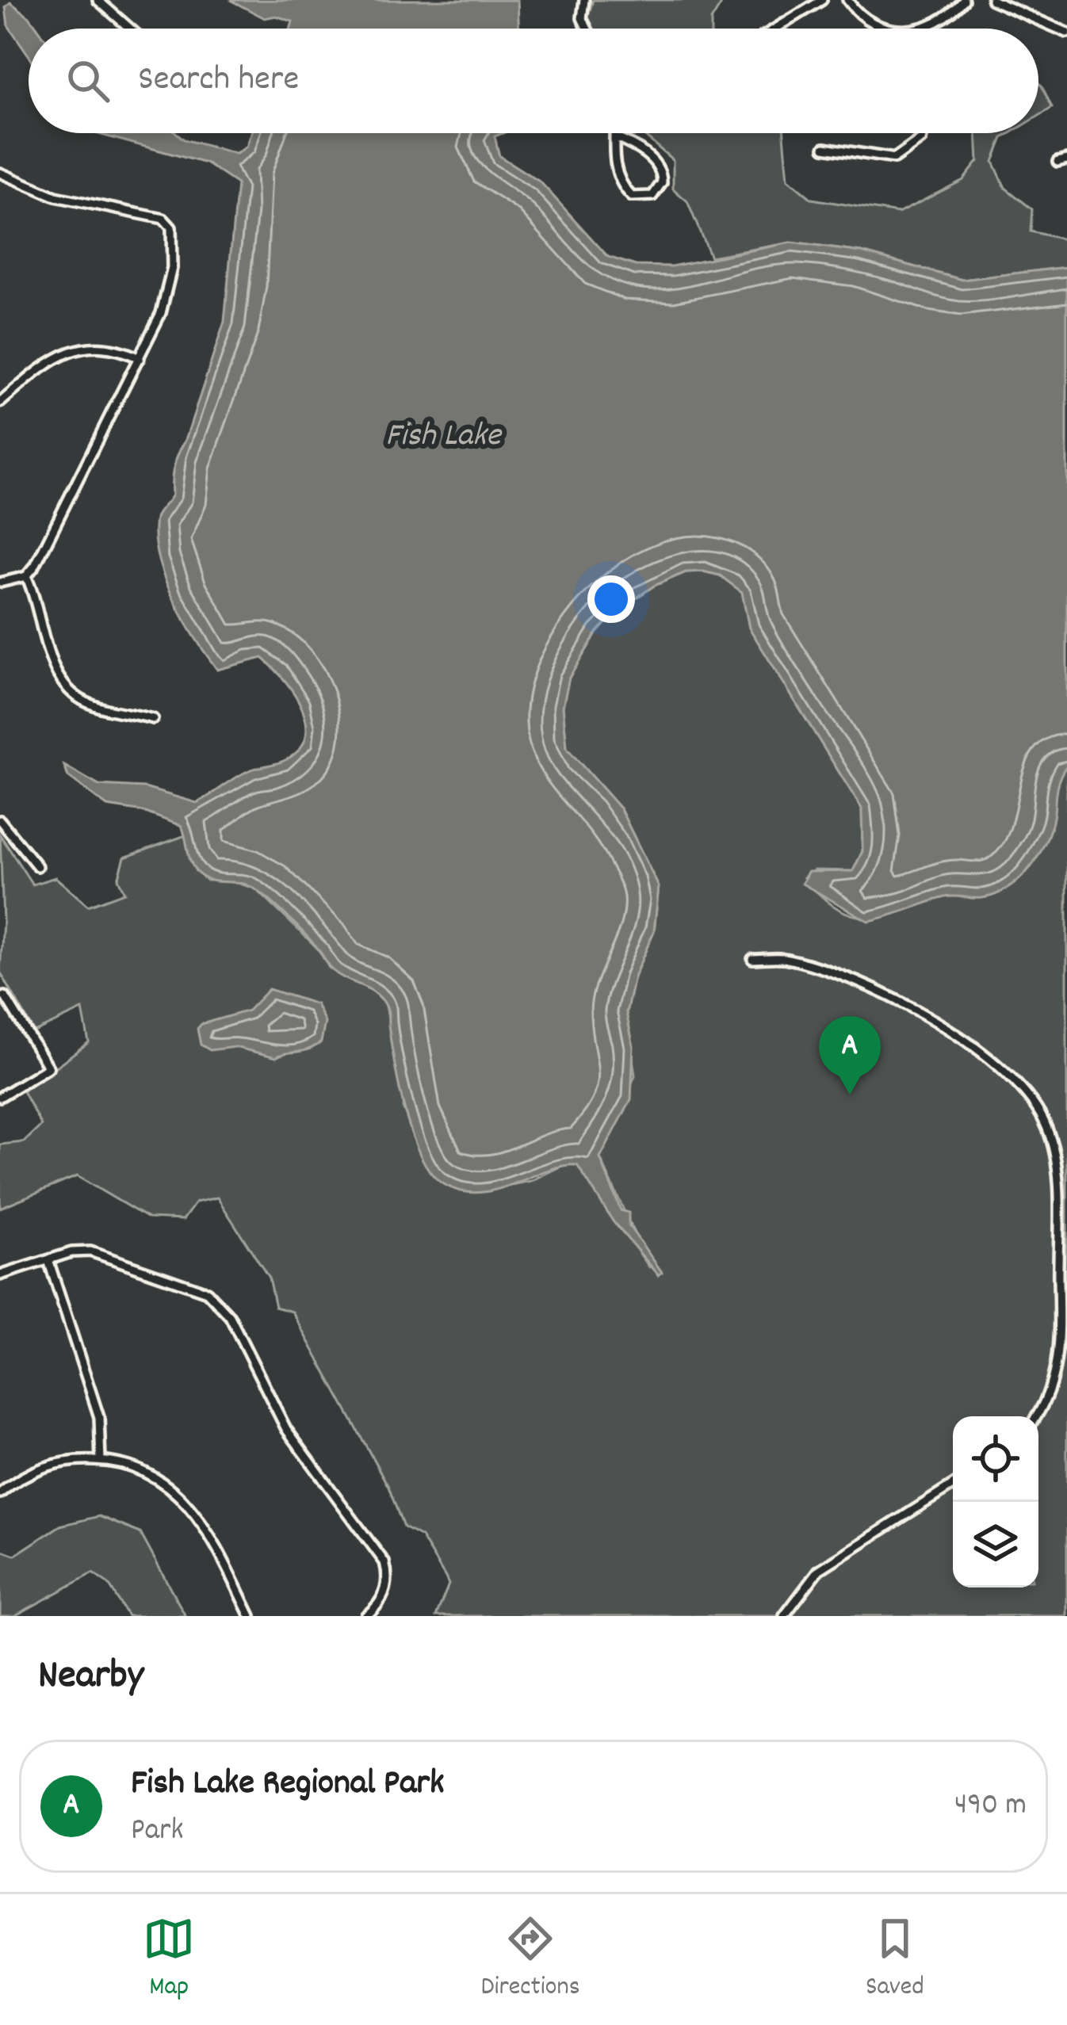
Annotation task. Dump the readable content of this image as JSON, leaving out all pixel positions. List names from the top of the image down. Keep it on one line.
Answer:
{"water":["Fish Lake"],"page":{"search":"Search here","pins":"A","heading":"Nearby","list":[{"mark":"A","name":"Fish Lake Regional Park","note":"Park","value":"490 m"}],"nav":["Map","Directions","Saved"]}}
